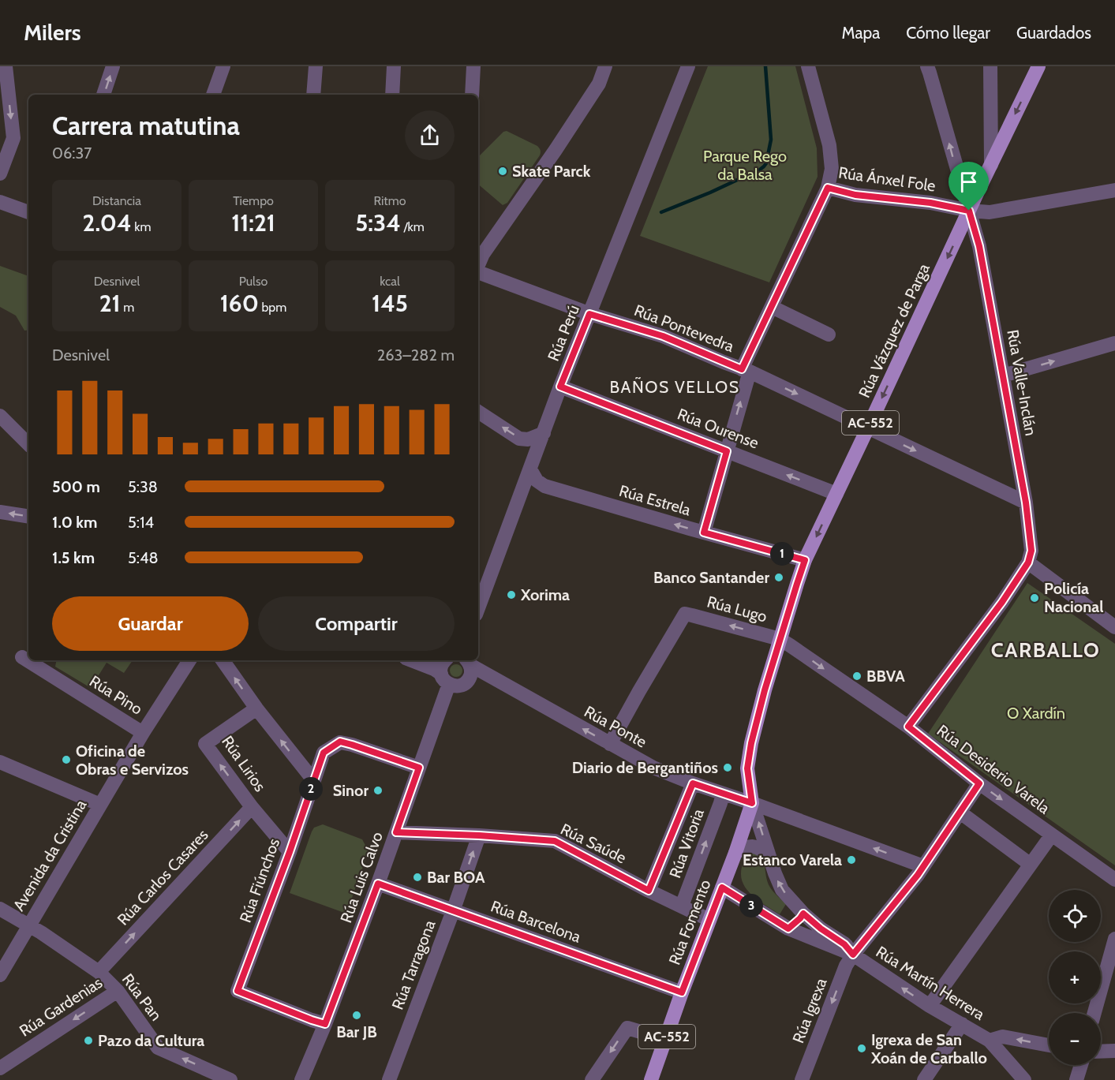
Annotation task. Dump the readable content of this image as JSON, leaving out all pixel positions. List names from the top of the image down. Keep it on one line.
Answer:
{"streets":{"main road":["Rúa Vázquez de Parga","AC-552","Rúa Fomento"],"street":["Rúa Ánxel Fole","Rúa Pontevedra","Rúa Perú","Rúa Valle-Inclán","Rúa Ourense","Rúa Estrela","Rúa Lugo","Rúa Pino","Rúa Ponte","Rúa Lirios","Rúa Desiderio Varela","Rúa Saúde","Rúa Vitoria","Avenida da Cristina","Rúa Carlos Casares","Rúa Luis Calvo","Rúa Fiúnchos","Rúa Barcelona","Rúa Tarragona","Rúa Martín Herrera","Rúa Pan","Rúa Gardenias","Rúa Igrexa"]},"crossings":[["Rúa Ánxel Fole","Rúa Vázquez de Parga"],["Rúa Ánxel Fole","Rúa Valle-Inclán"],["Rúa Pontevedra","Rúa Vázquez de Parga"],["Rúa Pontevedra","Rúa Perú"],["Rúa Pontevedra","Rúa Valle-Inclán"],["Rúa Vázquez de Parga","Rúa Valle-Inclán"],["Rúa Vázquez de Parga","AC-552"],["Rúa Vázquez de Parga","Rúa Ourense"],["Rúa Vázquez de Parga","Rúa Estrela"],["Rúa Vázquez de Parga","Rúa Lugo"],["Rúa Vázquez de Parga","Rúa Desiderio Varela"],["Rúa Perú","Rúa Ourense"],["Rúa Perú","Rúa Estrela"],["AC-552","Rúa Lugo"],["AC-552","Rúa Ponte"],["AC-552","Rúa Desiderio Varela"],["AC-552","Rúa Fomento"],["Rúa Lugo","Rúa Ponte"],["Rúa Lugo","Rúa Desiderio Varela"],["Rúa Pino","Avenida da Cristina"],["Rúa Ponte","Rúa Vitoria"],["Rúa Ponte","Rúa Fomento"],["Rúa Ponte","Rúa Igrexa"],["Rúa Lirios","Rúa Carlos Casares"],["Rúa Lirios","Rúa Fiúnchos"],["Rúa Desiderio Varela","Rúa Igrexa"],["Rúa Saúde","Rúa Vitoria"],["Rúa Saúde","Rúa Luis Calvo"],["Rúa Saúde","Rúa Fomento"],["Rúa Saúde","Rúa Tarragona"],["Avenida da Cristina","Rúa Pan"],["Rúa Carlos Casares","Rúa Pan"],["Rúa Luis Calvo","Rúa Fiúnchos"],["Rúa Luis Calvo","Rúa Barcelona"],["Rúa Barcelona","Rúa Fomento"],["Rúa Barcelona","Rúa Tarragona"],["Rúa Martín Herrera","Rúa Igrexa"],["Rúa Pan","Rúa Gardenias"]],"one_way":["Rúa Pontevedra","Rúa Vázquez de Parga","Rúa Ourense","Rúa Estrela","Rúa Lugo","Rúa Carlos Casares","Rúa Martín Herrera","Rúa Pan","Rúa Gardenias"],"districts":["BAÑOS VELLOS","CARBALLO"],"parks":["Parque Rego da Balsa","O Xardín"],"places":["Skate Parck","Banco Santander","Xorima","Policía Nacional","BBVA","Oficina de Obras e Servizos","Diario de Bergantiños","Sinor","Estanco Varela","Bar BOA","Bar JB","Pazo da Cultura","Igrexa de San Xoán de Carballo"],"page":{"header":"Milers","nav":["Mapa","Cómo llegar","Guardados"],"heading":["Carrera matutina","06:37"],"stats":[["Distancia","2.04 km"],["Tiempo","11:21"],["Ritmo","5:34 /km"],["Desnivel","21 m"],["Pulso","160 bpm"],["kcal","145"]],"chart":["Desnivel","263–282 m"],"list":[{"name":"500 m","note":"5:38"},{"name":"1.0 km","note":"5:14"},{"name":"1.5 km","note":"5:48"}],"pins":["1","2","3"],"buttons":["Guardar","Compartir"],"map_buttons":["+","−"]}}
